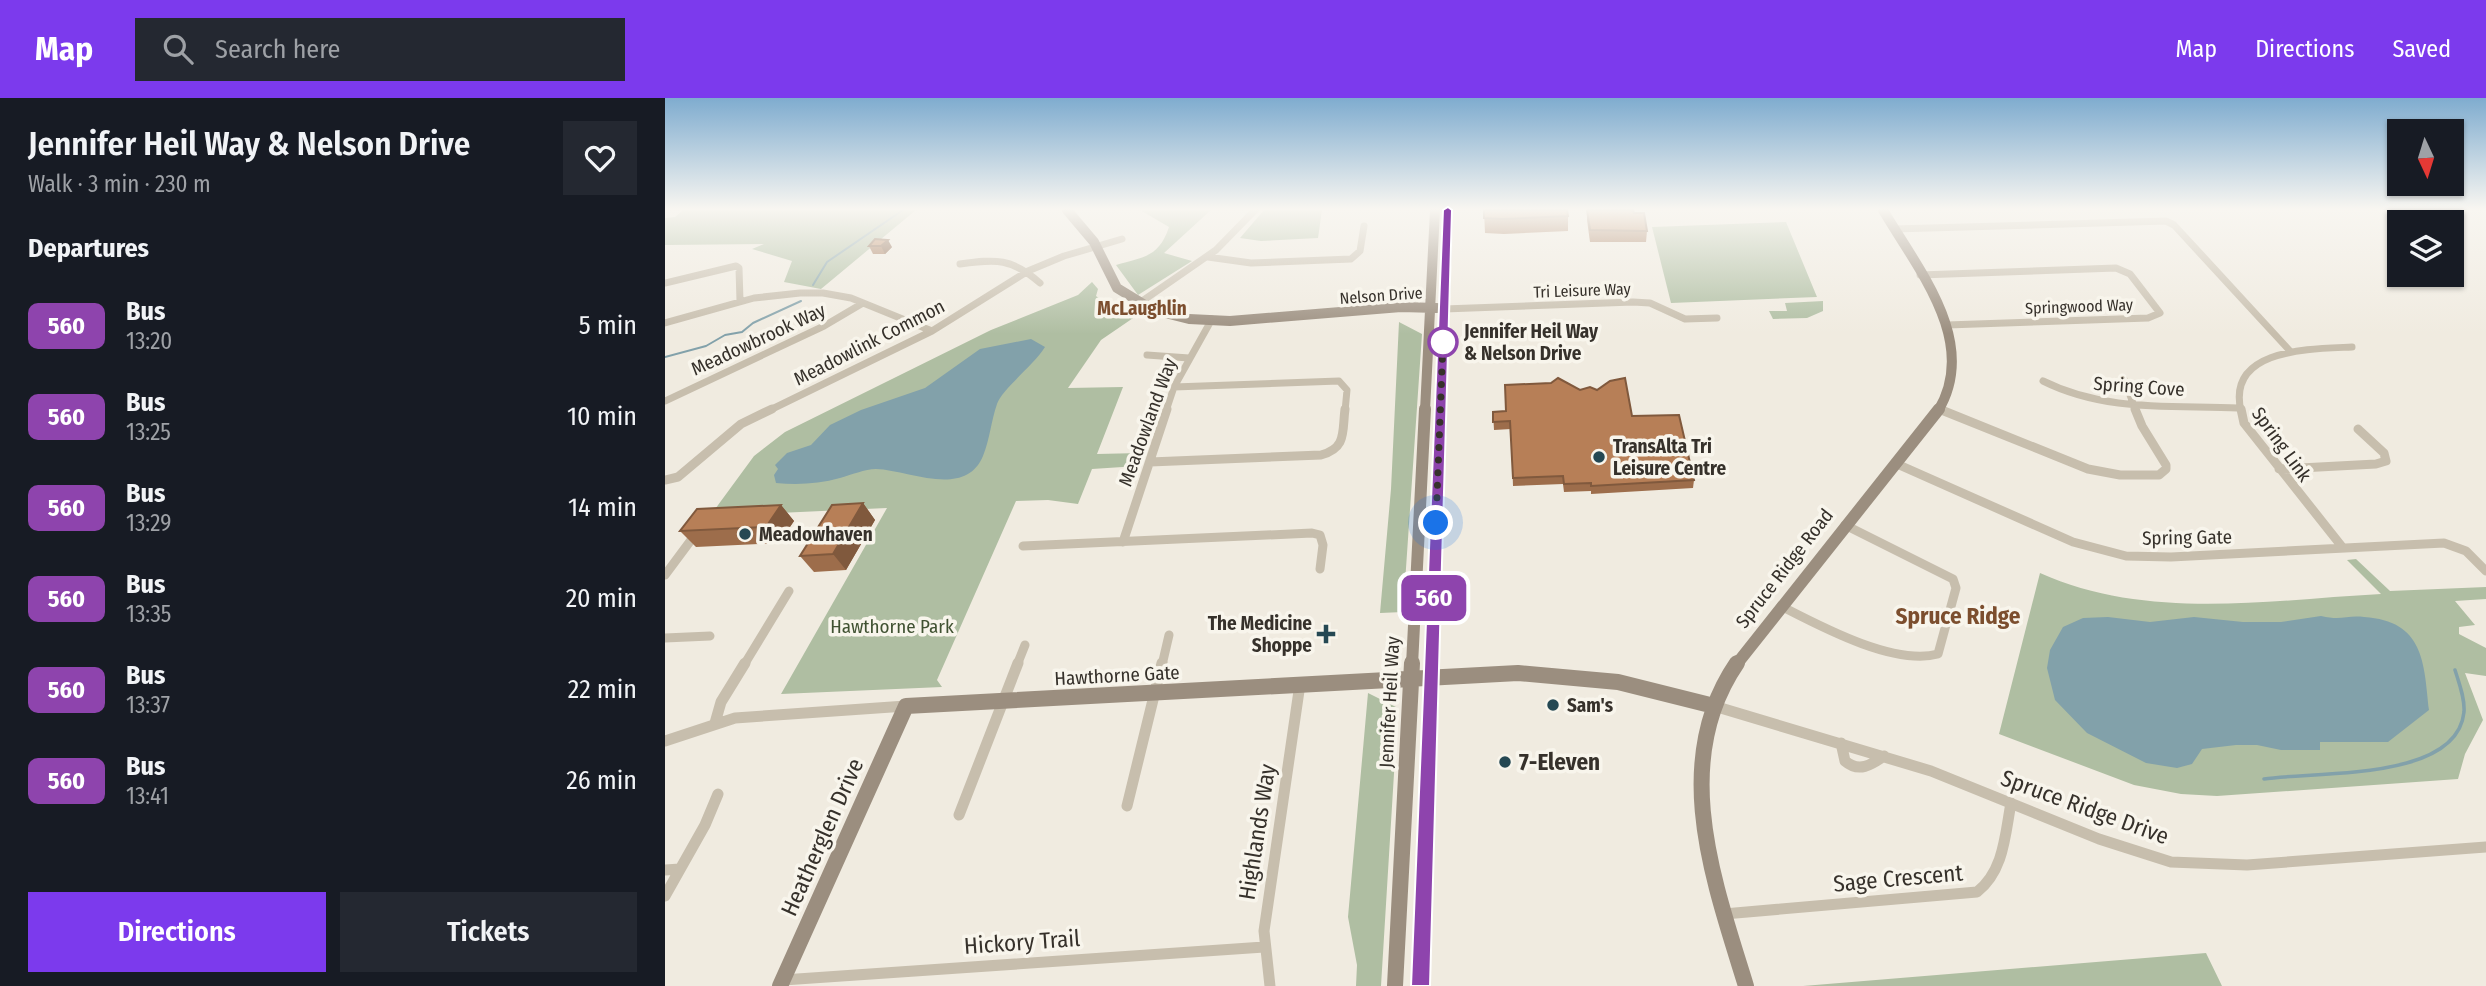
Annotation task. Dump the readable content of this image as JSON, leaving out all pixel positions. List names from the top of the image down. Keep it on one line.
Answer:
{"streets":{"street":["Tri Leisure Way","Nelson Drive","Springwood Way","Meadowbrook Way","Meadowlink Common","Spring Cove","Meadowland Way","Spring Link","Spring Gate","Spruce Ridge Road","Hawthorne Gate","Jennifer Heil Way","Spruce Ridge Drive","Highlands Way","Heatherglen Drive","Sage Crescent","Hickory Trail"]},"crossings":[["Tri Leisure Way","Nelson Drive"],["Tri Leisure Way","Jennifer Heil Way"],["Nelson Drive","Meadowland Way"],["Nelson Drive","Jennifer Heil Way"],["Springwood Way","Spruce Ridge Road"],["Spring Cove","Spring Link"],["Spring Link","Spring Gate"],["Spring Gate","Spruce Ridge Road"],["Spruce Ridge Road","Spruce Ridge Drive"],["Spruce Ridge Road","Sage Crescent"],["Hawthorne Gate","Jennifer Heil Way"],["Hawthorne Gate","Spruce Ridge Drive"],["Hawthorne Gate","Highlands Way"],["Hawthorne Gate","Heatherglen Drive"],["Jennifer Heil Way","Spruce Ridge Drive"],["Spruce Ridge Drive","Sage Crescent"],["Highlands Way","Hickory Trail"],["Heatherglen Drive","Hickory Trail"]],"districts":["McLaughlin","Spruce Ridge"],"parks":["Hawthorne Park"],"places":{"other":["Jennifer Heil Way & Nelson Drive","TransAlta Tri Leisure Centre","Meadowhaven","Sam's","7-Eleven"],"health":["The Medicine Shoppe"]},"lines":["bus line 560"],"north":"bottom","page":{"header":"Map","search":"Search here","nav":["Map","Directions","Saved"],"heading":[["Jennifer Heil Way & Nelson Drive","Walk · 3 min · 230 m"],"Departures"],"on_map":"560","list":[{"mark":"560","name":"Bus","note":"13:20","value":"5 min"},{"mark":"560","name":"Bus","note":"13:25","value":"10 min"},{"mark":"560","name":"Bus","note":"13:29","value":"14 min"},{"mark":"560","name":"Bus","note":"13:35","value":"20 min"},{"mark":"560","name":"Bus","note":"13:37","value":"22 min"},{"mark":"560","name":"Bus","note":"13:41","value":"26 min"}],"buttons":["Directions","Tickets"]}}
